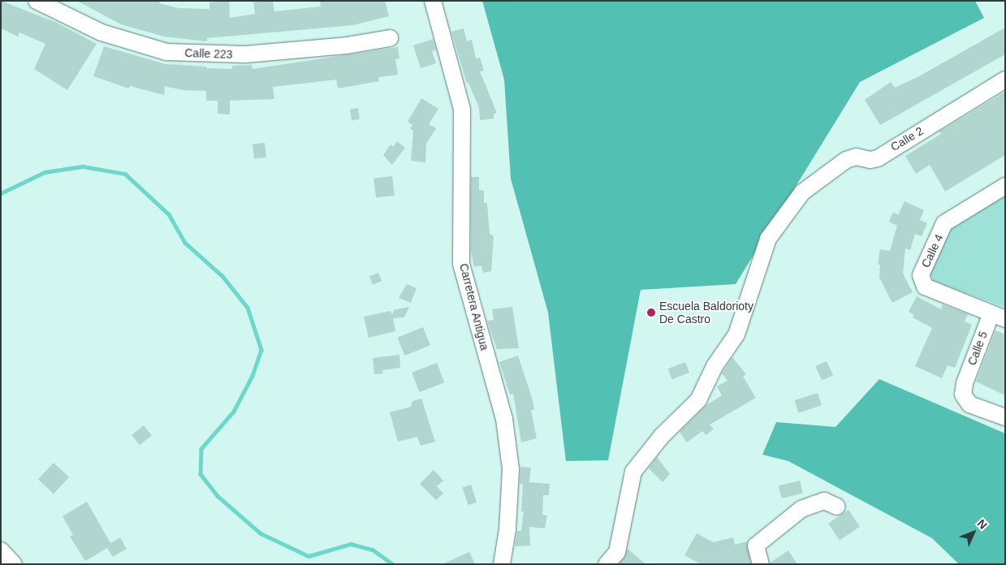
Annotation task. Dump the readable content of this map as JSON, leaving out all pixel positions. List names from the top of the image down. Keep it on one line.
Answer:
{"streets":{"street":["Calle 223","Calle 2","Calle 4","Carretera Antigua","Calle 5"]},"crossings":[["Calle 4","Calle 5"]],"places":["Escuela Baldorioty De Castro"],"north":"top right"}
